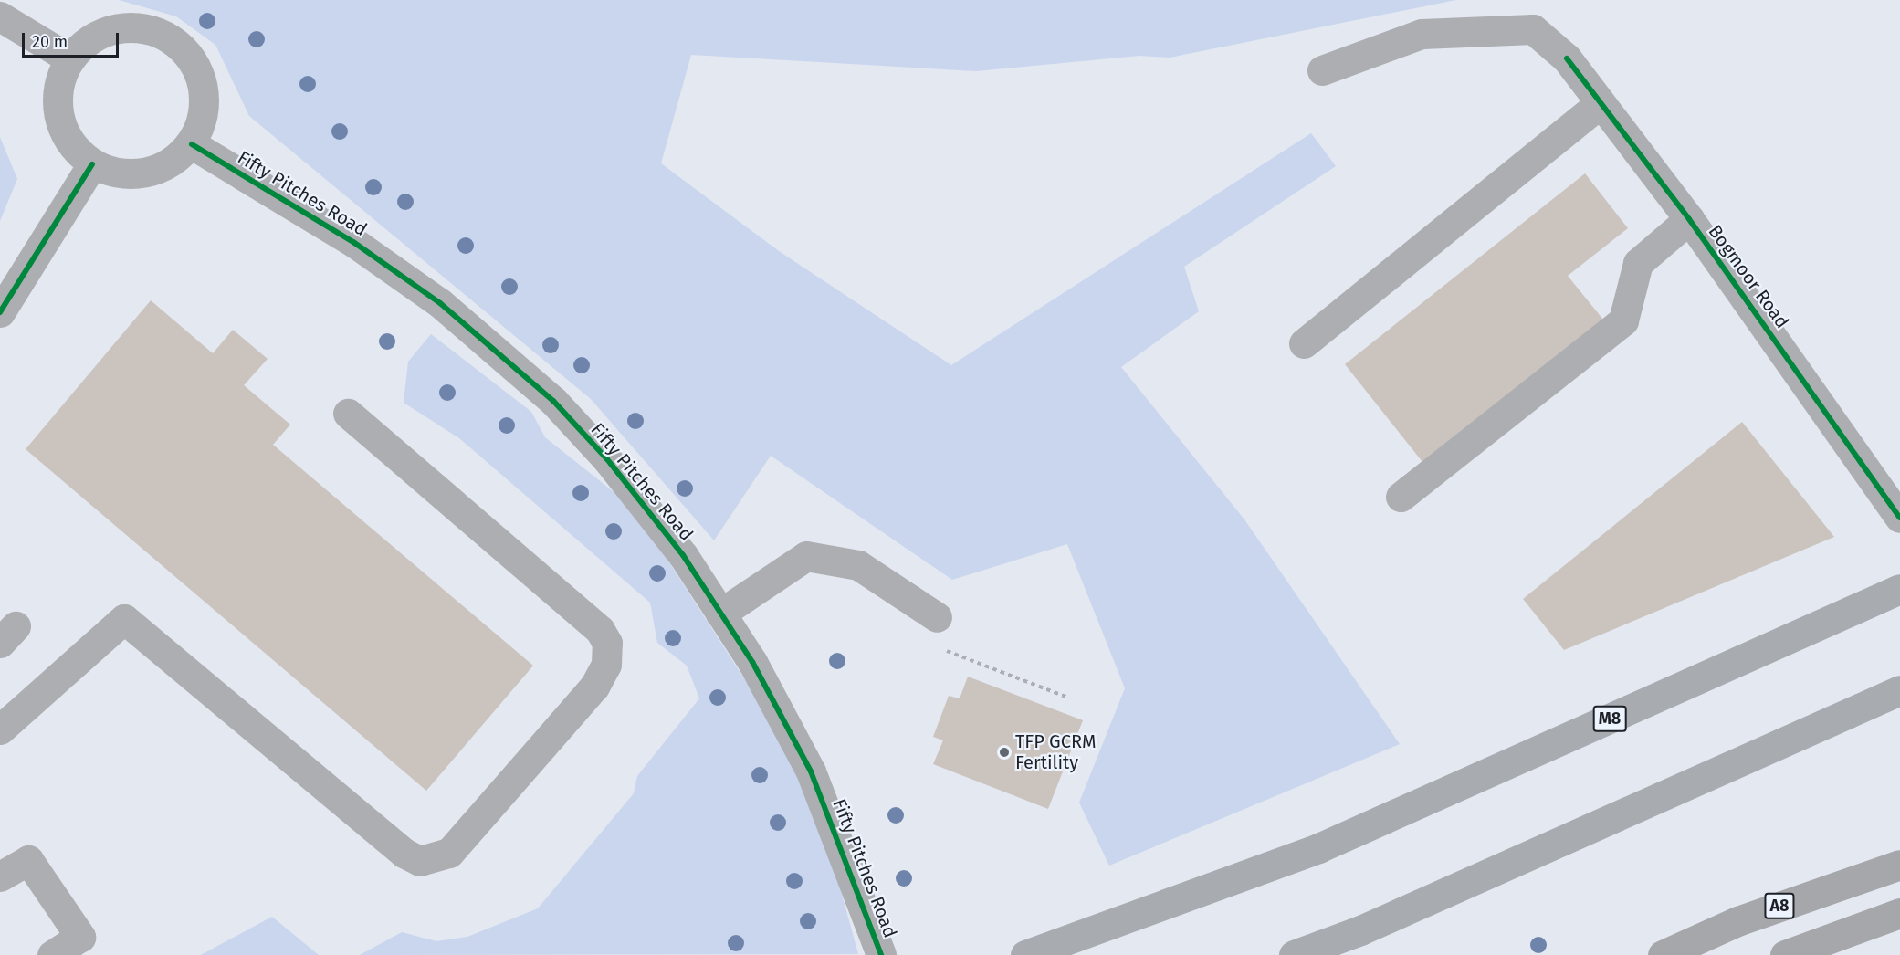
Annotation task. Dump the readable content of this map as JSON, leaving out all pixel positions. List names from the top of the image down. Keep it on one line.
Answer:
{"streets":{"highway":["M8"],"main road":["A8"],"street":["Fifty Pitches Road","Bogmoor Road"]},"places":["TFP GCRM Fertility"],"scale_bar":"20 m"}
